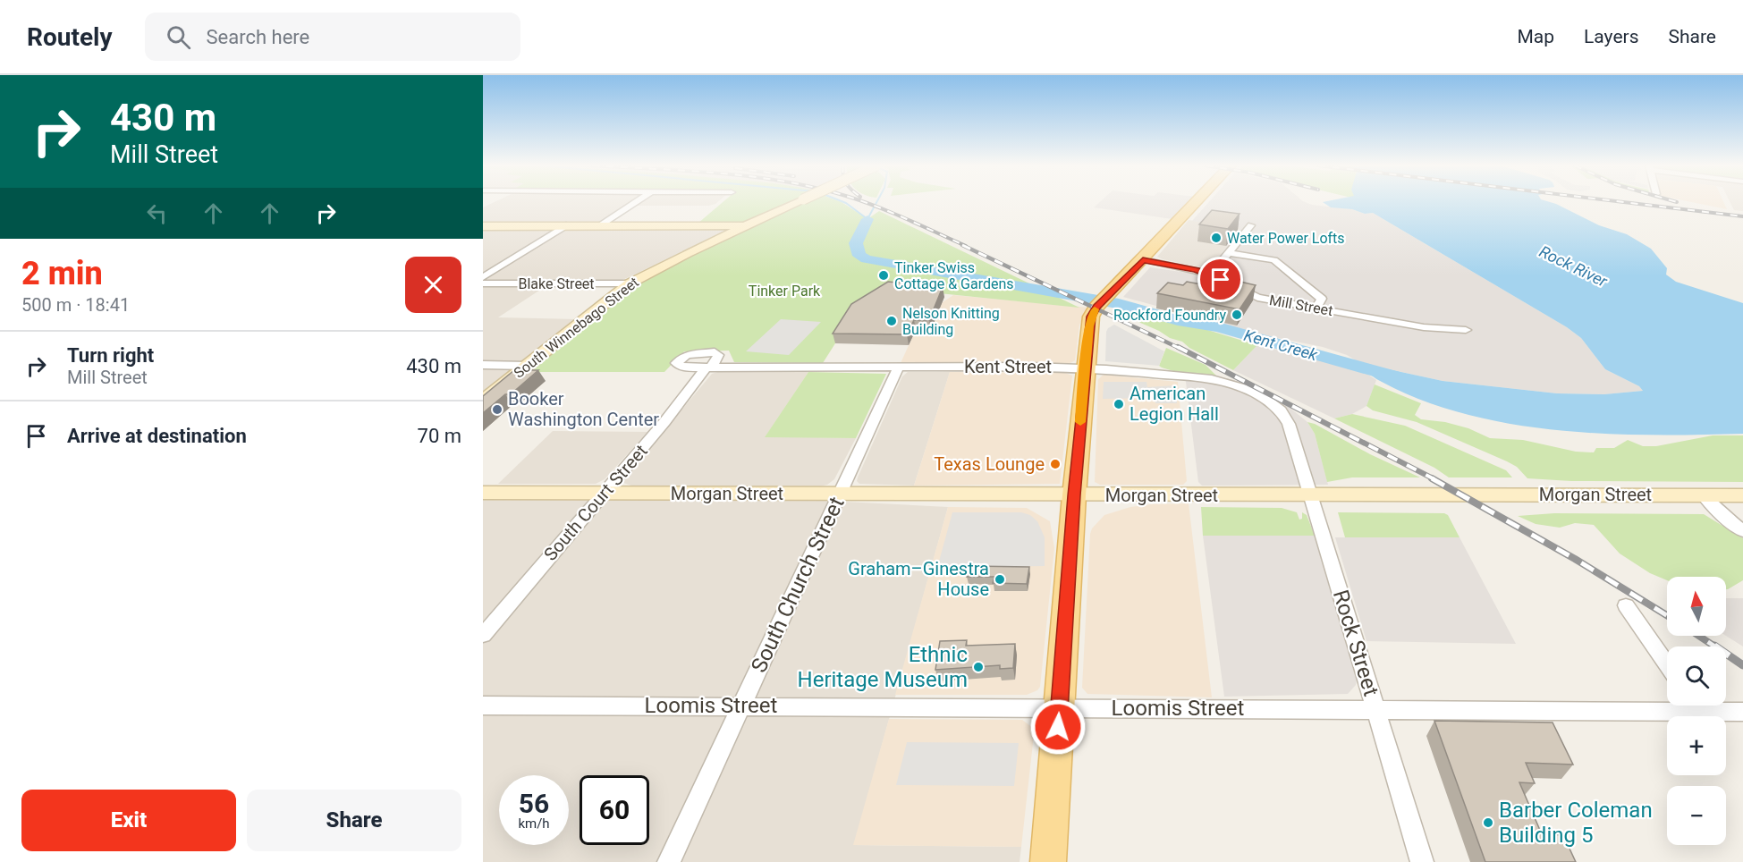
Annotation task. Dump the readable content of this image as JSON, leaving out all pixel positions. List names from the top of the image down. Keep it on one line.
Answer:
{"streets":{"main road":["South Winnebago Street","Morgan Street"],"street":["Blake Street","Mill Street","Kent Street","South Court Street","South Church Street","Rock Street","Loomis Street"]},"crossings":[["Blake Street","South Winnebago Street"],["Kent Street","South Court Street"],["Kent Street","South Church Street"],["Kent Street","Rock Street"],["Morgan Street","South Court Street"],["Morgan Street","South Church Street"],["Morgan Street","Rock Street"],["South Church Street","Loomis Street"],["Rock Street","Loomis Street"]],"water":["Rock River","Kent Creek"],"parks":["Tinker Park"],"places":["Water Power Lofts","Tinker Swiss Cottage & Gardens","Rockford Foundry","Nelson Knitting Building","American Legion Hall","Booker Washington Center","Texas Lounge","Graham–Ginestra House","Ethnic Heritage Museum","Barber Coleman Building 5"],"north":"top","page":{"header":"Routely","search":"Search here","nav":["Map","Layers","Share"],"turn":["430 m","Mill Street"],"heading":["2 min","500 m · 18:41"],"list":[{"name":"Turn right","note":"Mill Street","value":"430 m"},{"name":"Arrive at destination","value":"70 m"}],"map_buttons":["+","−"],"speed":"56 km/h","limit":"60","buttons":["Exit","Share"]}}
